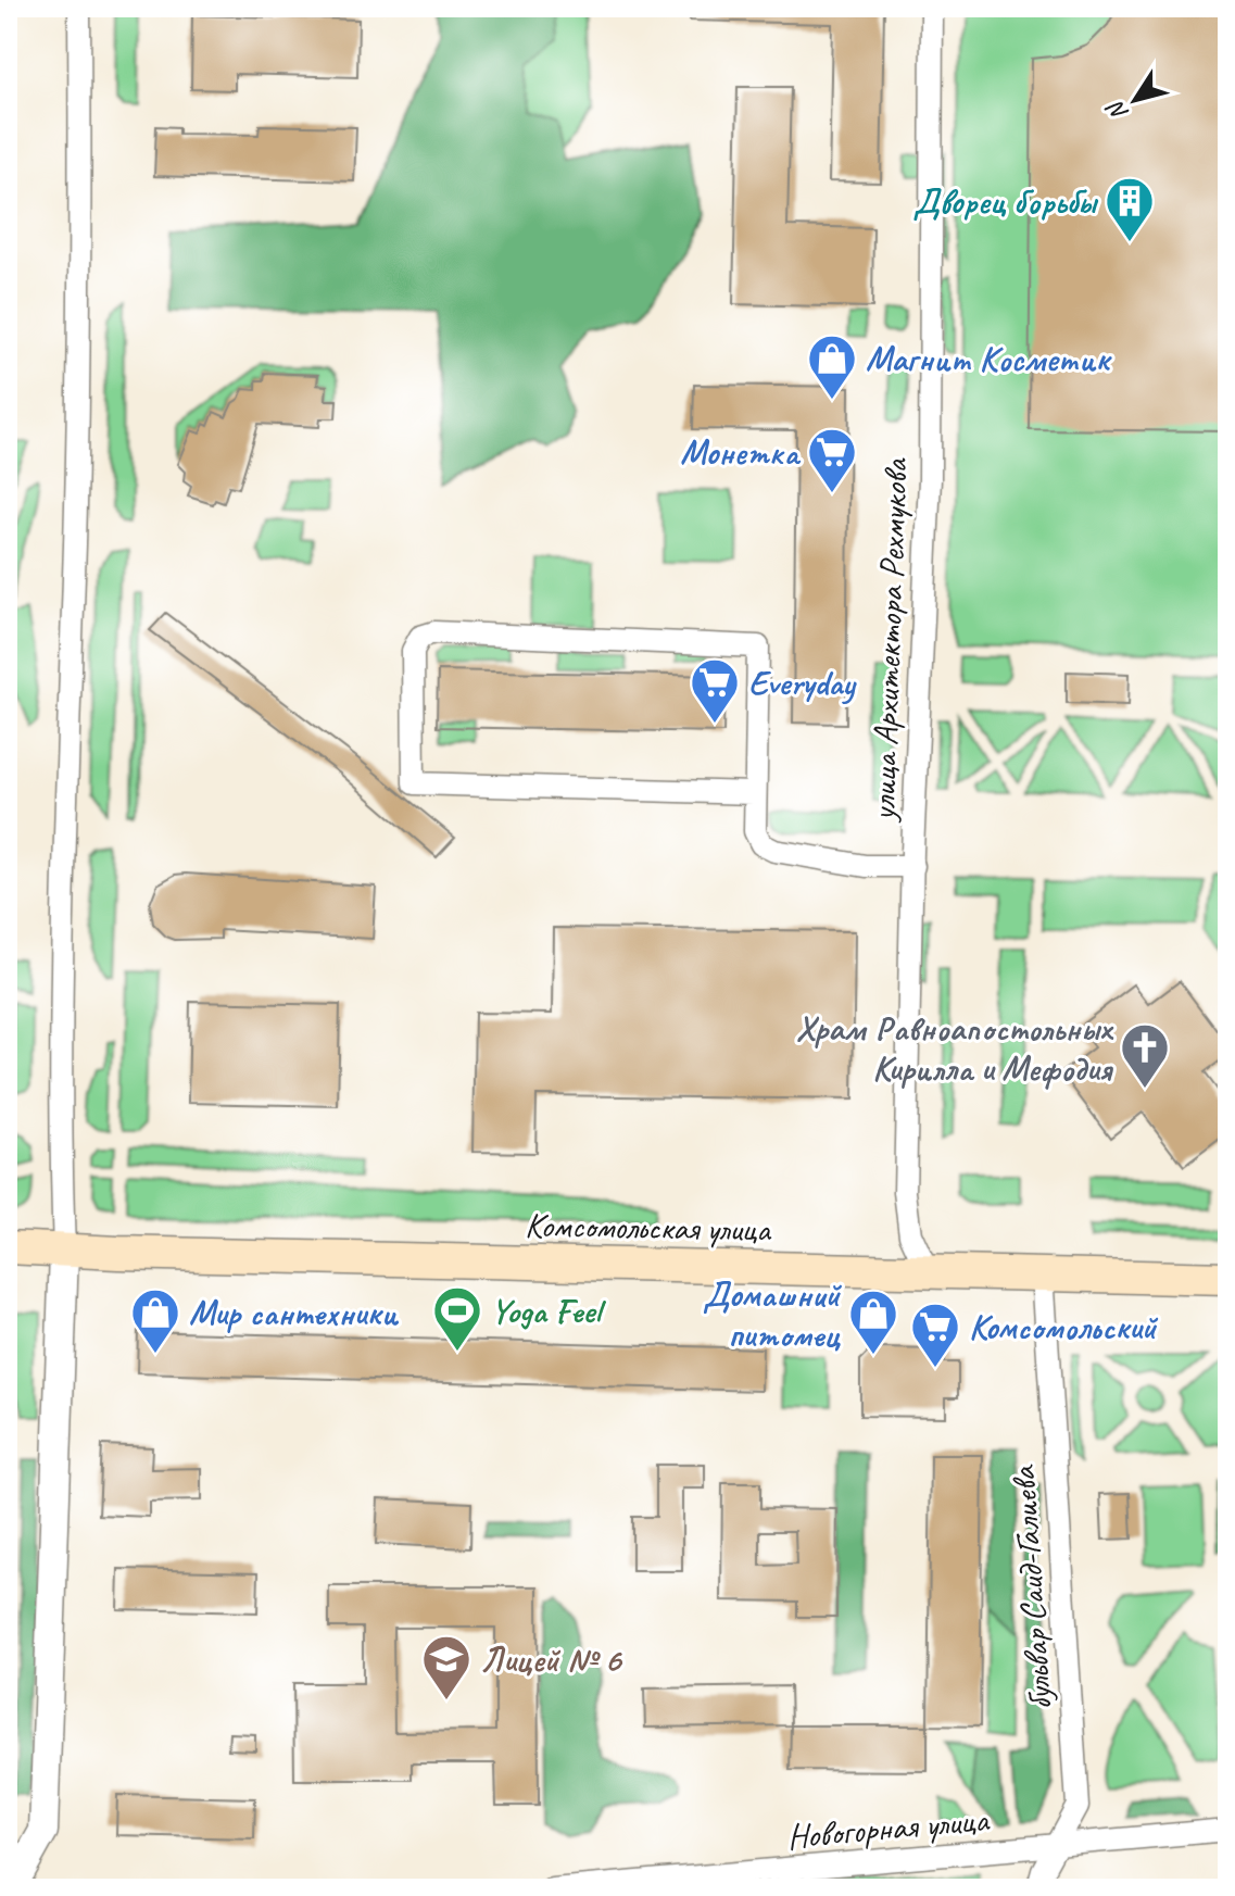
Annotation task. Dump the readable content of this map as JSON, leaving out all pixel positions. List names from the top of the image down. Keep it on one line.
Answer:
{"streets":{"main road":["Комсомольская улица"],"street":["улица Архитектора Рехмукова","бульвар Саид-Галиева","Новогорная улица"]},"crossings":[["улица Архитектора Рехмукова","Комсомольская улица"],["Комсомольская улица","бульвар Саид-Галиева"],["бульвар Саид-Галиева","Новогорная улица"]],"places":{"building":["Дворец борьбы"],"shop":["Магнит Косметик","Мир сантехники","Домашний питомец"],"supermarket":["Монетка","Everyday","Комсомольский"],"church":["Храм Равноапостольных Кирилла и Мефодия"],"sports":["Yoga Feel"],"school or university":["Лицей № 6"]},"north":"bottom left"}
